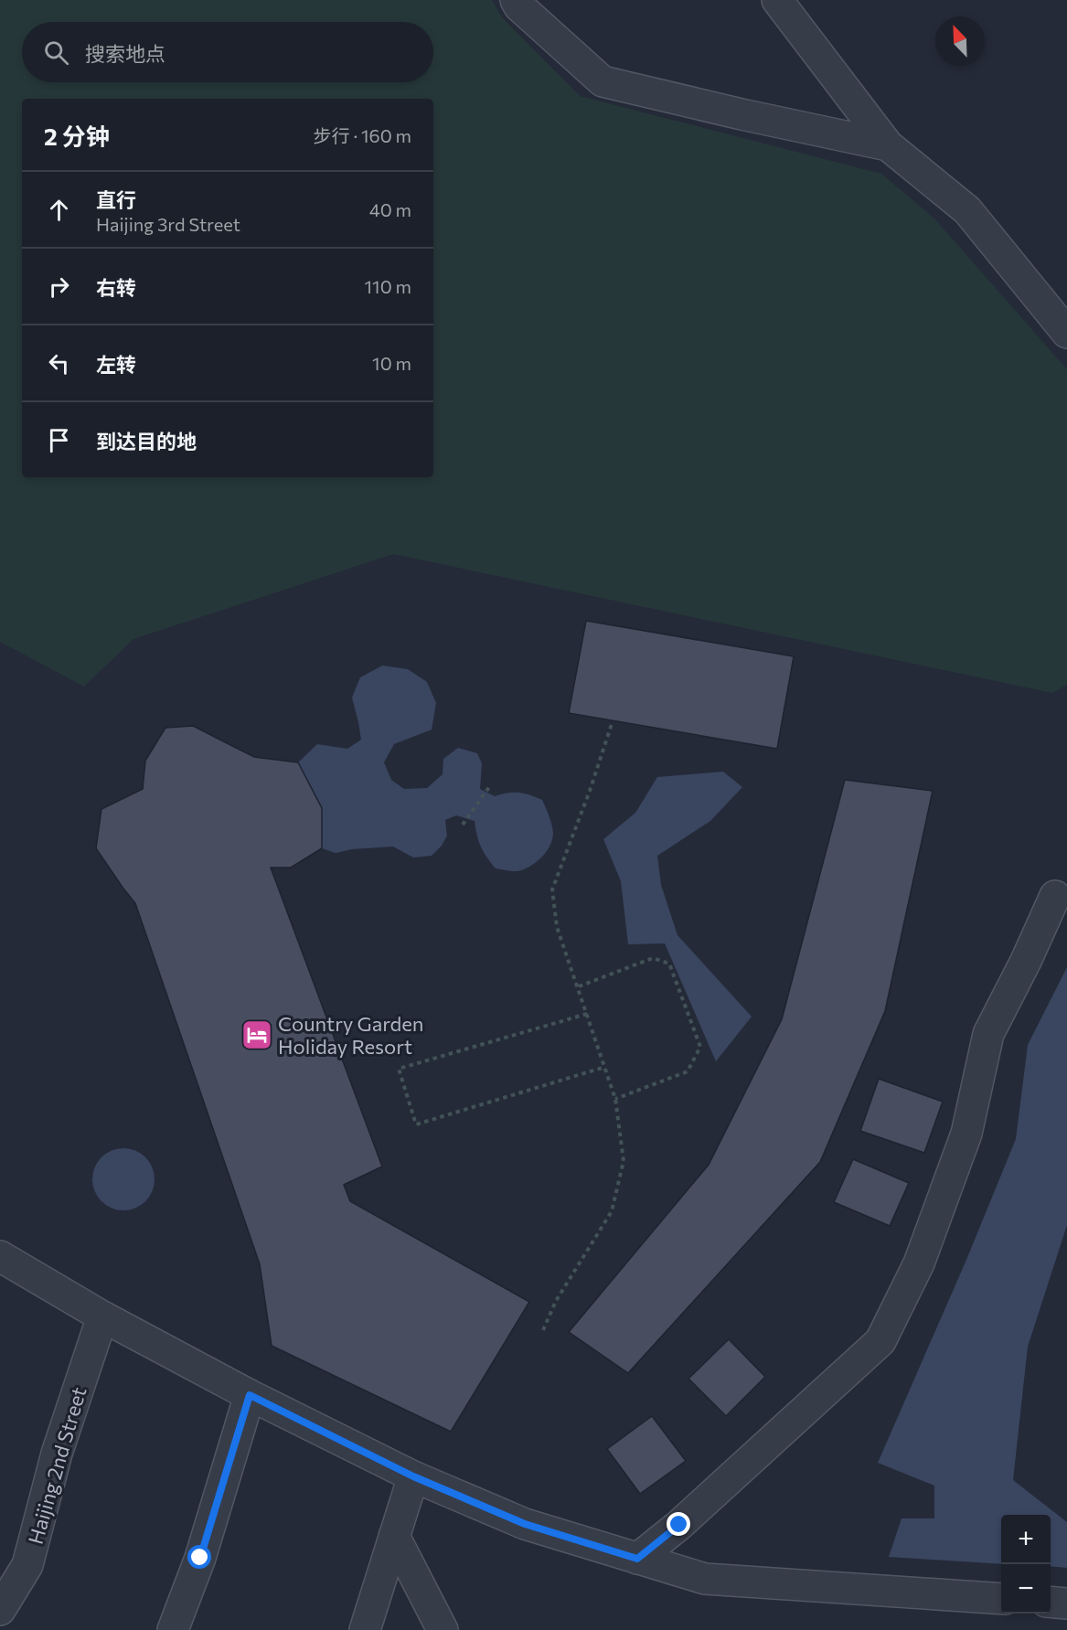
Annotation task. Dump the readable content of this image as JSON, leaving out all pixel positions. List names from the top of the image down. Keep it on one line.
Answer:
{"streets":{"street":["Haijing 2nd Street"]},"places":{"hotel":["Country Garden Holiday Resort"]},"north":"top left","page":{"search":"搜索地点","heading":["2 分钟","步行 · 160 m"],"list":[["直行","Haijing 3rd Street","40 m"],["右转","110 m"],["左转","10 m"],"到达目的地"],"map_buttons":["+","−"]}}
